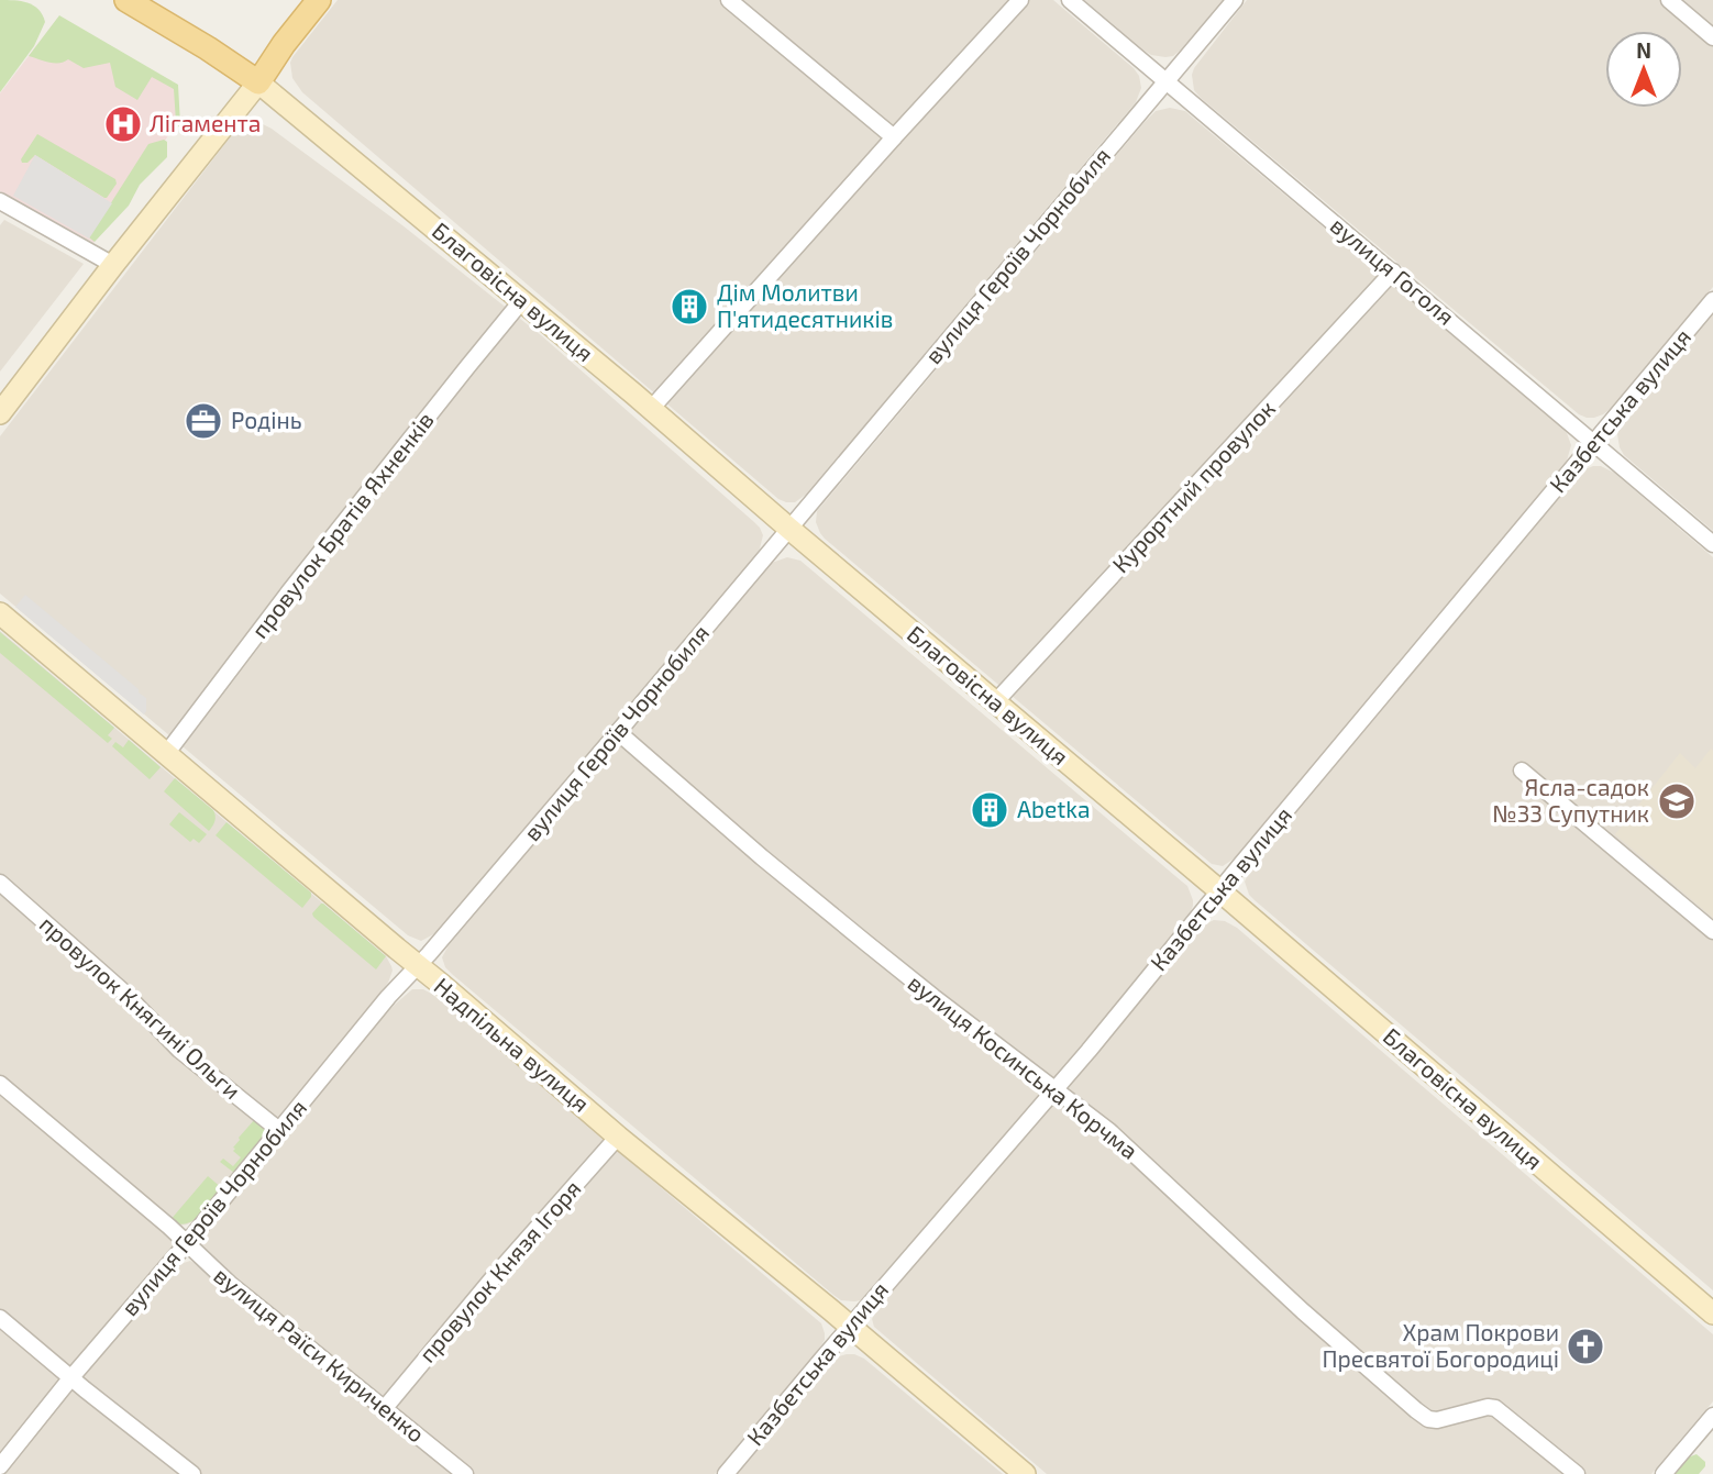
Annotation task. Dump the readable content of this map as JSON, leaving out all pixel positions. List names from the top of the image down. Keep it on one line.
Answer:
{"streets":{"main road":["Благовісна вулиця","Надпільна вулиця"],"street":["вулиця Героїв Чорнобиля","вулиця Гоголя","Казбетська вулиця","Курортний провулок","провулок Братів Яхненків","провулок Княгині Ольги","вулиця Косинська Корчма","провулок Князя Ігоря","вулиця Раїси Кириченко"]},"crossings":[["вулиця Героїв Чорнобиля","вулиця Гоголя"],["вулиця Героїв Чорнобиля","Благовісна вулиця"],["вулиця Героїв Чорнобиля","провулок Княгині Ольги"],["вулиця Героїв Чорнобиля","Надпільна вулиця"],["вулиця Героїв Чорнобиля","вулиця Косинська Корчма"],["вулиця Героїв Чорнобиля","вулиця Раїси Кириченко"],["вулиця Гоголя","Казбетська вулиця"],["вулиця Гоголя","Курортний провулок"],["Благовісна вулиця","Казбетська вулиця"],["Благовісна вулиця","Курортний провулок"],["Благовісна вулиця","провулок Братів Яхненків"],["Казбетська вулиця","Надпільна вулиця"],["Казбетська вулиця","вулиця Косинська Корчма"],["провулок Братів Яхненків","Надпільна вулиця"],["Надпільна вулиця","провулок Князя Ігоря"],["провулок Князя Ігоря","вулиця Раїси Кириченко"]],"places":{"hospital":["Лігамента"],"building":["Дім Молитви П'ятидесятників","Abetka"],"office":["Родінь"],"school or university":["Ясла-садок №33 Супутник"],"church":["Храм Покрови Пресвятої Богородиці"]},"north":"top"}
